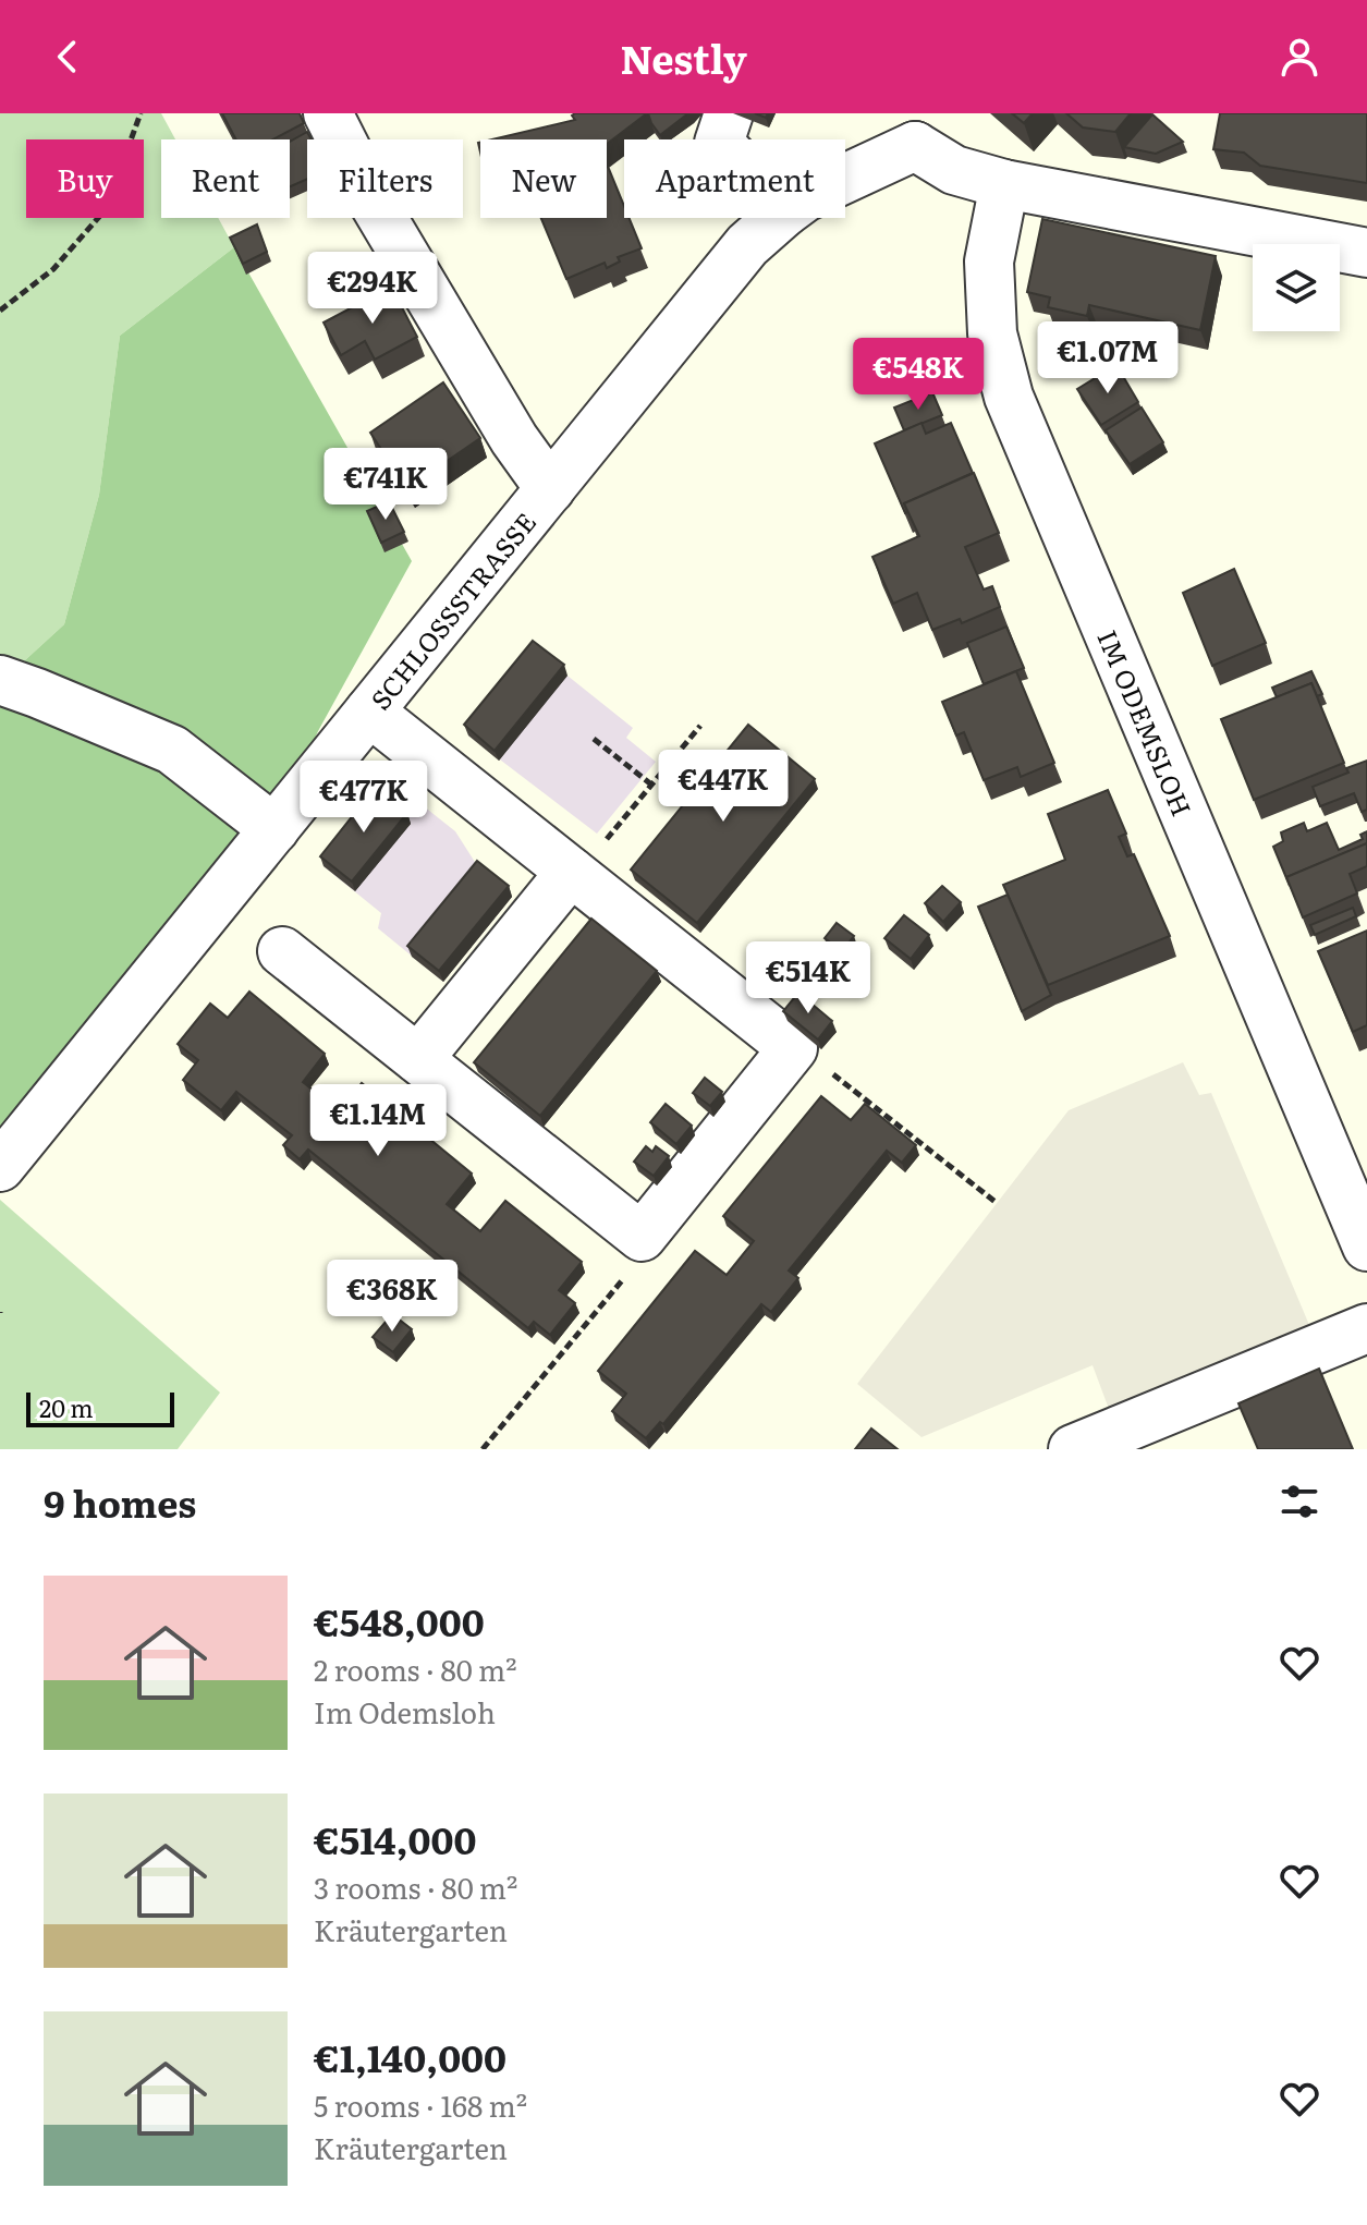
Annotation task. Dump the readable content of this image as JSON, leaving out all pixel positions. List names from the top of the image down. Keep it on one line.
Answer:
{"streets":{"street":["SCHLOSSSTRASSE","IM ODEMSLOH"]},"scale_bar":"20 m","page":{"header":"Nestly","chip":["Buy","Rent","Filters","New","Apartment"],"price":["€294K","€1.07M","€548K","€741K","€447K","€477K","€514K","€1.14M","€368K"],"scale":"20 m","heading":"9 homes","list":[{"name":"€548,000","note":"2 rooms · 80 m² · Im Odemsloh"},{"name":"€514,000","note":"3 rooms · 80 m² · Kräutergarten"},{"name":"€1,140,000","note":"5 rooms · 168 m² · Kräutergarten"}]}}
